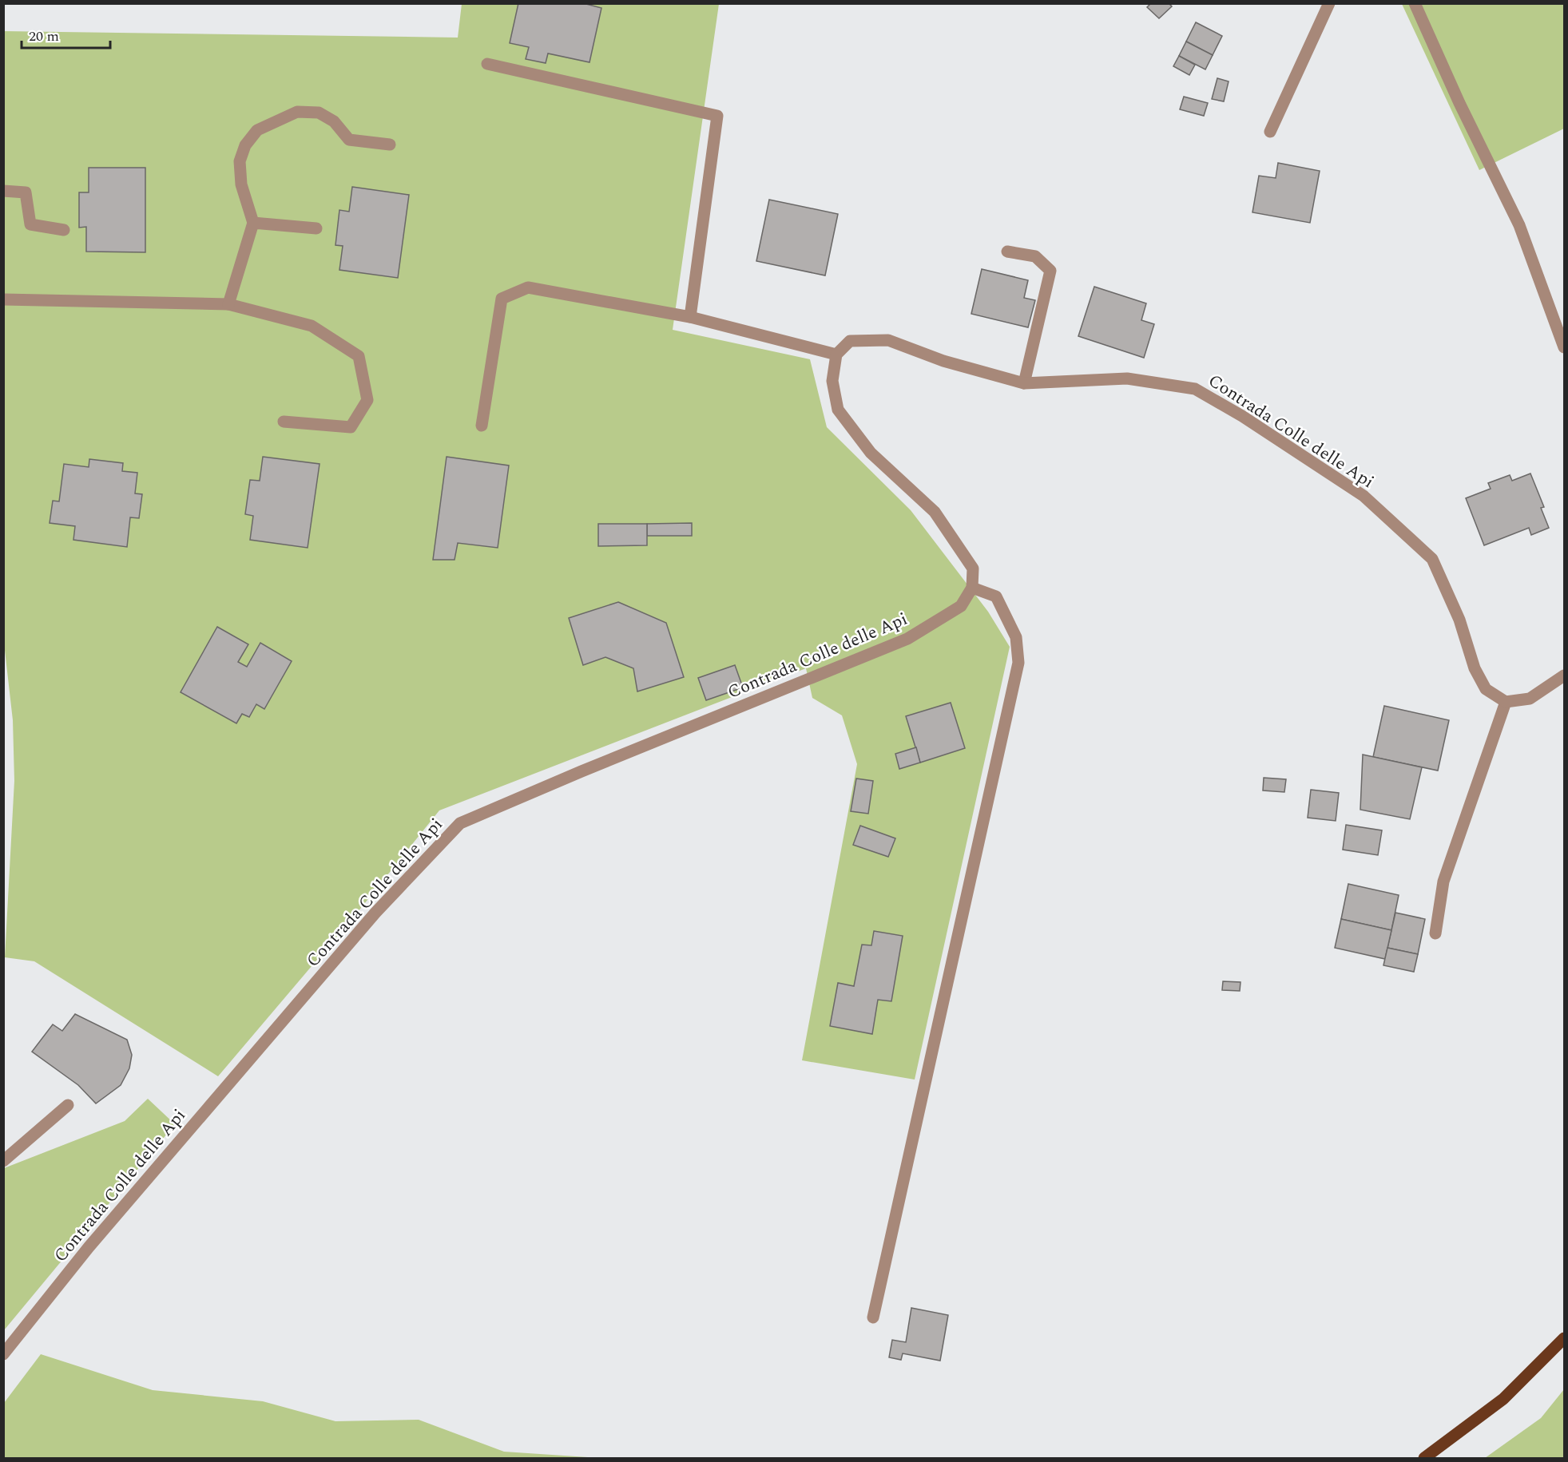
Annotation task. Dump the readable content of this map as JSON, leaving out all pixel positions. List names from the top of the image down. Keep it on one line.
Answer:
{"streets":{"street":["Contrada Colle delle Api"]},"scale_bar":"20 m"}
